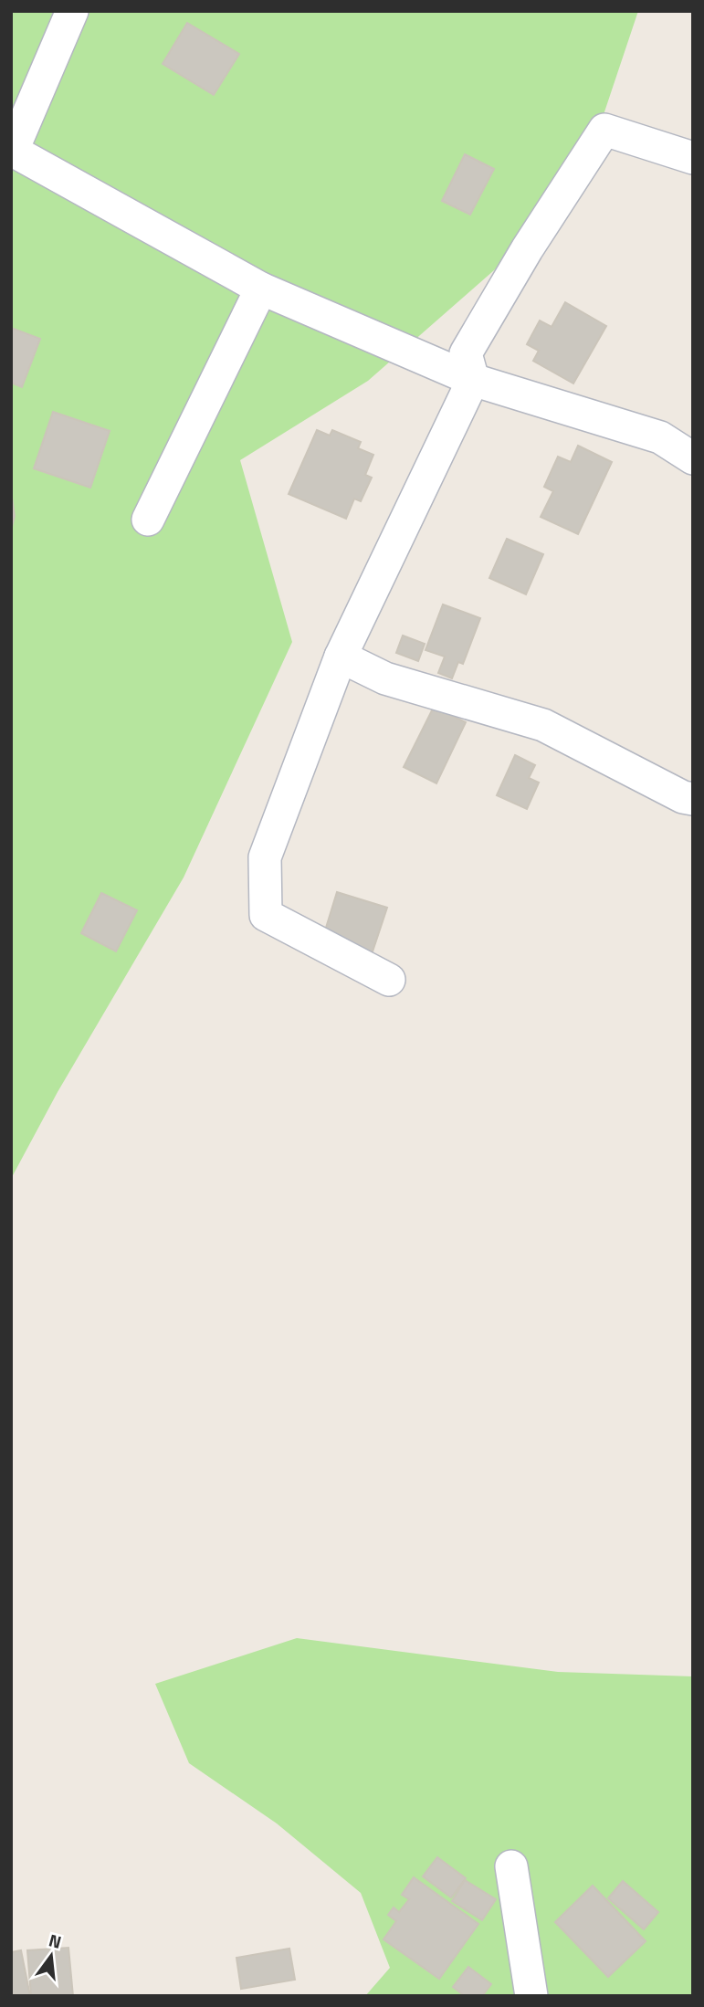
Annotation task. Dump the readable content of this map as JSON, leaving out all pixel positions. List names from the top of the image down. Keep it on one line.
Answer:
{"north":"top"}
